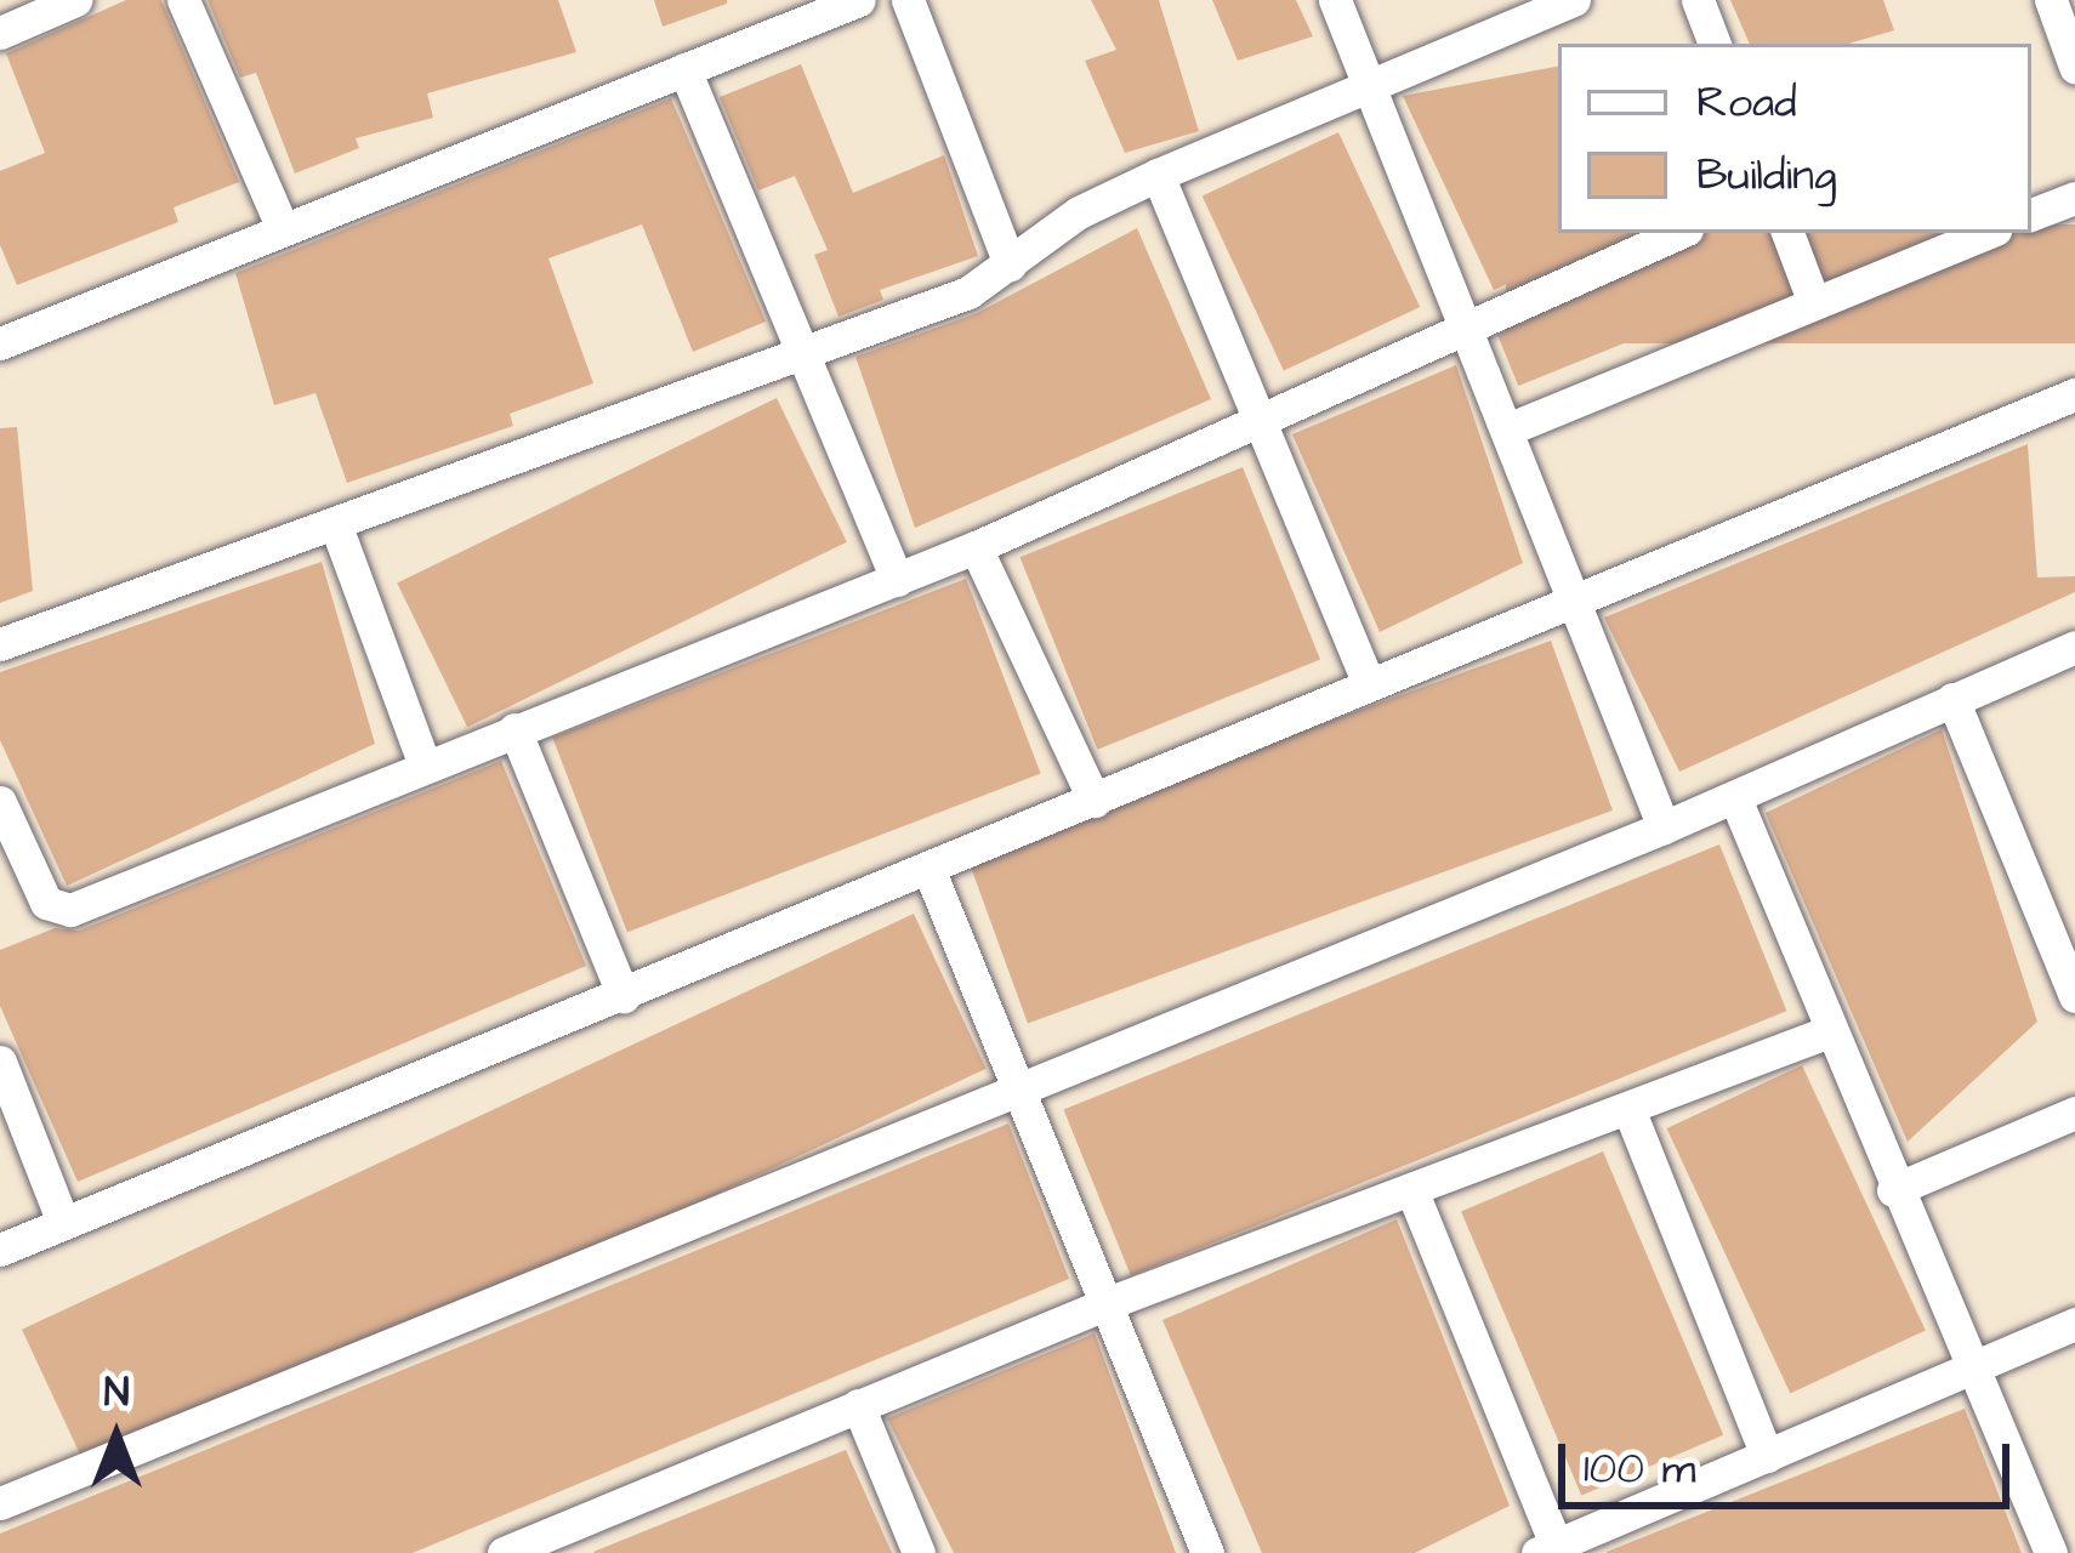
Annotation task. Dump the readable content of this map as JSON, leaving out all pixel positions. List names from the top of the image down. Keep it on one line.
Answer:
{"legend":["Road","Building"],"scale_bar":"100 m","north":"top"}
